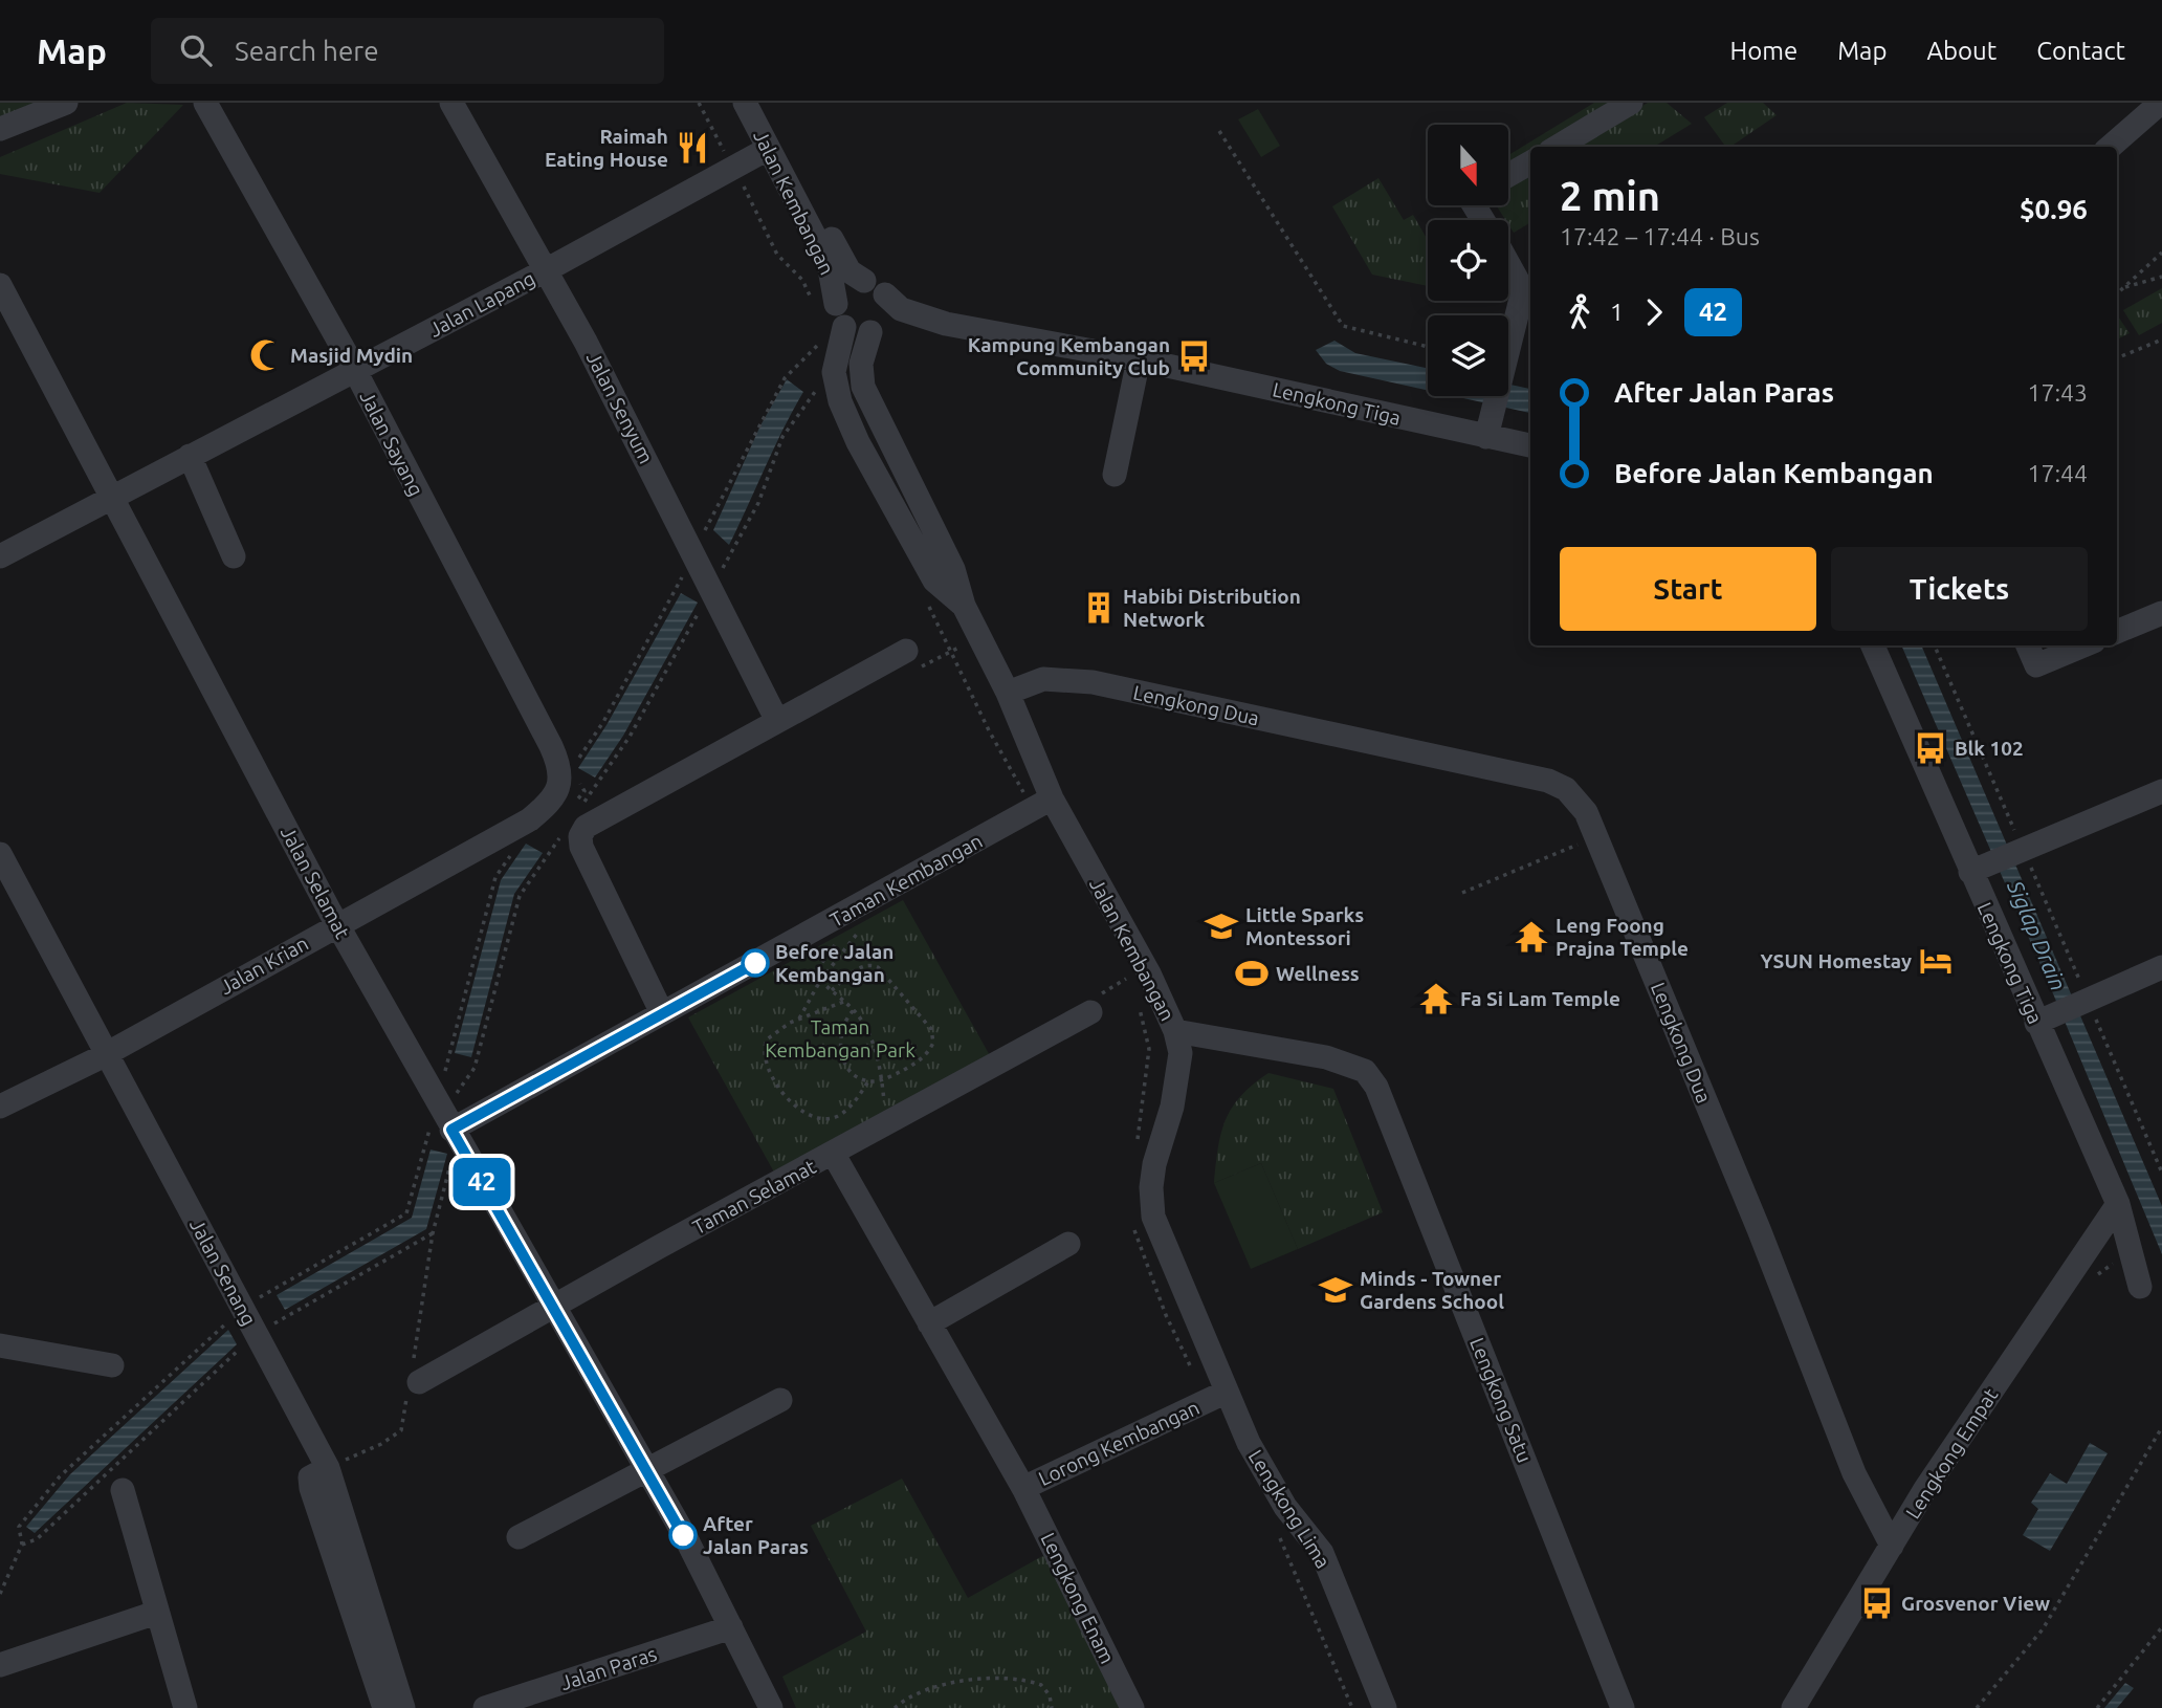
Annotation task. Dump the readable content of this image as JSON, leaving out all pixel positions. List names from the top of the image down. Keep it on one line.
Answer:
{"streets":{"street":["Jalan Kembangan","Jalan Lapang","Lengkong Tiga","Jalan Senyum","Jalan Sayang","Lengkong Dua","Taman Kembangan","Jalan Selamat","Jalan Krian","Taman Selamat","Jalan Senang","Lengkong Satu","Lorong Kembangan","Lengkong Empat","Lengkong Lima","Lengkong Enam","Jalan Paras"]},"crossings":[["Jalan Kembangan","Jalan Lapang"],["Jalan Kembangan","Lengkong Tiga"],["Jalan Kembangan","Lengkong Dua"],["Jalan Kembangan","Taman Kembangan"],["Jalan Kembangan","Lengkong Satu"],["Jalan Kembangan","Lorong Kembangan"],["Jalan Kembangan","Lengkong Lima"],["Jalan Lapang","Jalan Senyum"],["Jalan Lapang","Jalan Sayang"],["Jalan Lapang","Jalan Selamat"],["Lengkong Tiga","Lengkong Empat"],["Jalan Sayang","Jalan Krian"],["Lengkong Dua","Lengkong Empat"],["Taman Kembangan","Jalan Selamat"],["Jalan Selamat","Jalan Krian"],["Jalan Selamat","Taman Selamat"],["Jalan Selamat","Jalan Paras"],["Jalan Krian","Jalan Senang"],["Taman Selamat","Lorong Kembangan"],["Lorong Kembangan","Lengkong Lima"],["Lorong Kembangan","Lengkong Enam"]],"water":["Siglap Drain"],"parks":["Taman Kembangan Park"],"places":{"restaurant":["Raimah Eating House"],"mosque":["Masjid Mydin"],"bus stop":["Kampung Kembangan Community Club","Blk 102","Grosvenor View"],"building":["Habibi Distribution Network"],"school or university":["Little Sparks Montessori","Minds - Towner Gardens School"],"temple":["Leng Foong Prajna Temple","Fa Si Lam Temple"],"hotel":["YSUN Homestay"],"other":["Before Jalan Kembangan","After Jalan Paras"],"sports":["Wellness"]},"lines":["bus line 42"],"north":"bottom","page":{"header":"Map","search":"Search here","nav":["Home","Map","About","Contact"],"on_map":"42","heading":["2 min","17:42 – 17:44 · Bus","$0.96"],"legs":["1","42"],"list":[{"name":"After Jalan Paras","value":"17:43"},{"name":"Before Jalan Kembangan","value":"17:44"}],"buttons":["Start","Tickets"]}}
